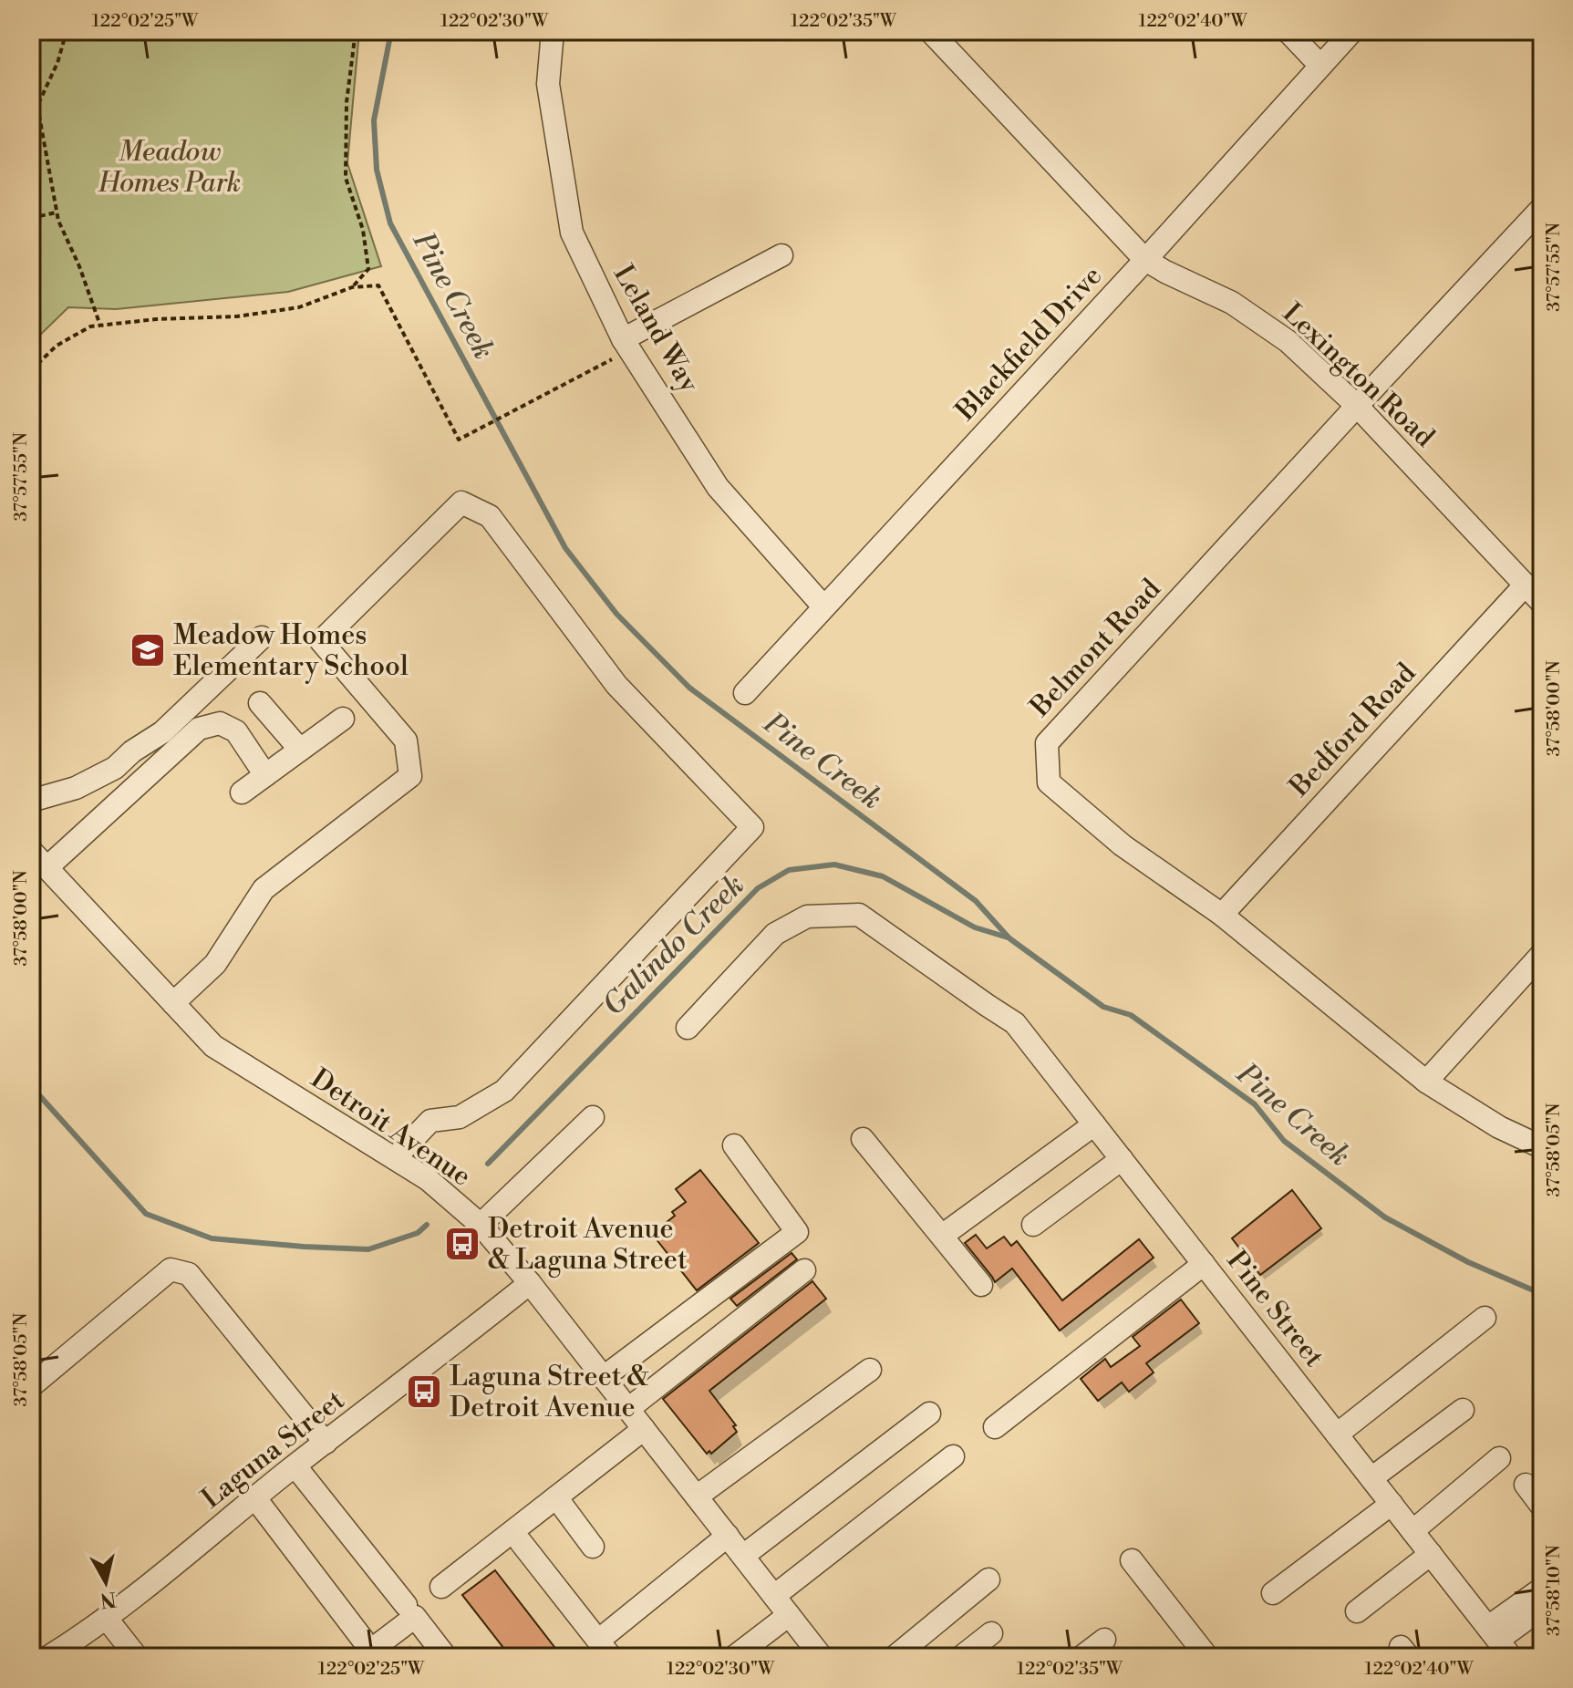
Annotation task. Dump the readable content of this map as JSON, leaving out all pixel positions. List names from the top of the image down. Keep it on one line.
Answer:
{"streets":{"street":["Leland Way","Blackfield Drive","Lexington Road","Belmont Road","Bedford Road","Detroit Avenue","Pine Street","Laguna Street"]},"crossings":[["Leland Way","Blackfield Drive"],["Blackfield Drive","Lexington Road"],["Lexington Road","Belmont Road"],["Lexington Road","Bedford Road"],["Belmont Road","Bedford Road"],["Detroit Avenue","Laguna Street"]],"water":["Pine Creek","Galindo Creek"],"parks":["Meadow Homes Park"],"places":{"school or university":["Meadow Homes Elementary School"],"bus stop":["Detroit Avenue & Laguna Street","Laguna Street & Detroit Avenue"]},"north":"bottom","coordinates":["122°02'25\"W","122°02'30\"W","122°02'35\"W","122°02'40\"W","37°57'55\"N","37°58'00\"N","37°58'05\"N","37°58'10\"N"]}
